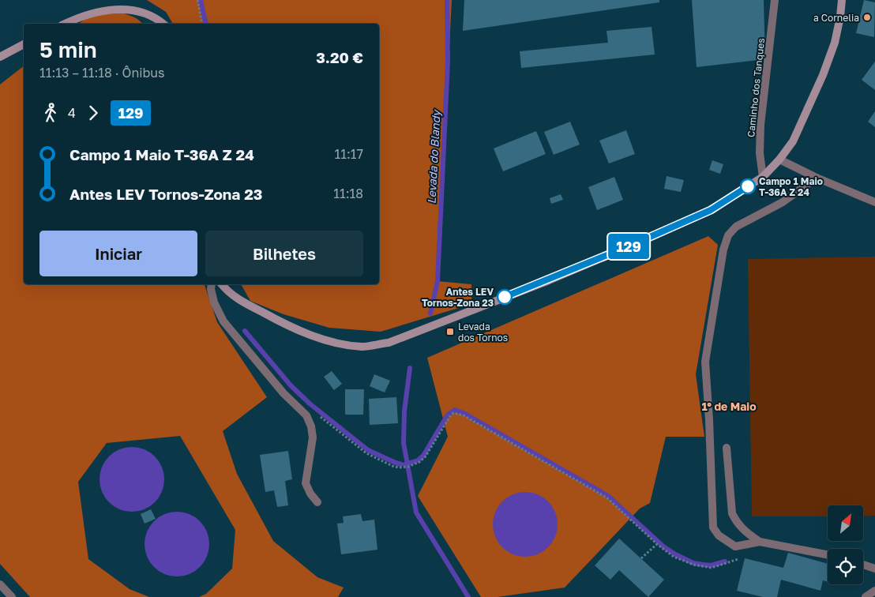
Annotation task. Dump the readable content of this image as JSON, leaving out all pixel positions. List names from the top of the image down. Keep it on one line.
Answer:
{"streets":{"street":["Caminho dos Tanques"]},"districts":["1º de Maio"],"water":["Levada do Blandy"],"places":{"other":["a Cornelia","Campo 1 Maio T-36A Z 24","Antes LEV Tornos-Zona 23"],"transit":["Levada dos Tornos"]},"lines":["bus line 129"],"north":"top right","page":{"on_map":"129","heading":["5 min","11:13 – 11:18 · Ônibus","3.20 €"],"legs":["4","129"],"list":[{"name":"Campo 1 Maio T-36A Z 24","value":"11:17"},{"name":"Antes LEV Tornos-Zona 23","value":"11:18"}],"buttons":["Iniciar","Bilhetes"]}}
